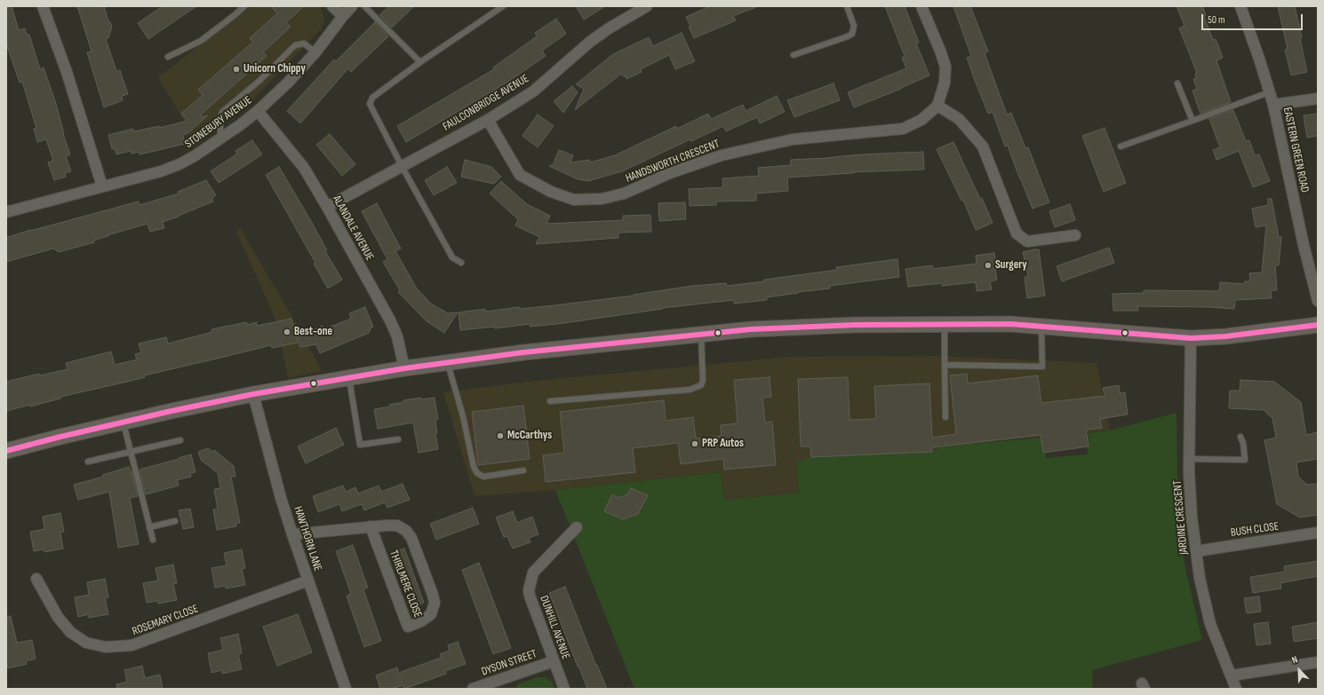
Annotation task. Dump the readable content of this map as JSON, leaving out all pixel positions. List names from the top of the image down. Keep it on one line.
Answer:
{"streets":{"street":["FAULCONBRIDGE AVENUE","STONEBURY AVENUE","EASTERN GREEN ROAD","HANDSWORTH CRESCENT","ALANDALE AVENUE","JARDINE CRESCENT","BUSH CLOSE","HAWTHORN LANE","THIRLMERE CLOSE","ROSEMARY CLOSE","DUNHILL AVENUE","DYSON STREET"]},"crossings":[["FAULCONBRIDGE AVENUE","HANDSWORTH CRESCENT"],["FAULCONBRIDGE AVENUE","ALANDALE AVENUE"],["STONEBURY AVENUE","ALANDALE AVENUE"],["JARDINE CRESCENT","BUSH CLOSE"],["HAWTHORN LANE","THIRLMERE CLOSE"],["HAWTHORN LANE","ROSEMARY CLOSE"],["DUNHILL AVENUE","DYSON STREET"]],"places":["Unicorn Chippy","Surgery","Best-one","McCarthys","PRP Autos"],"scale_bar":"50 m","north":"top left"}
